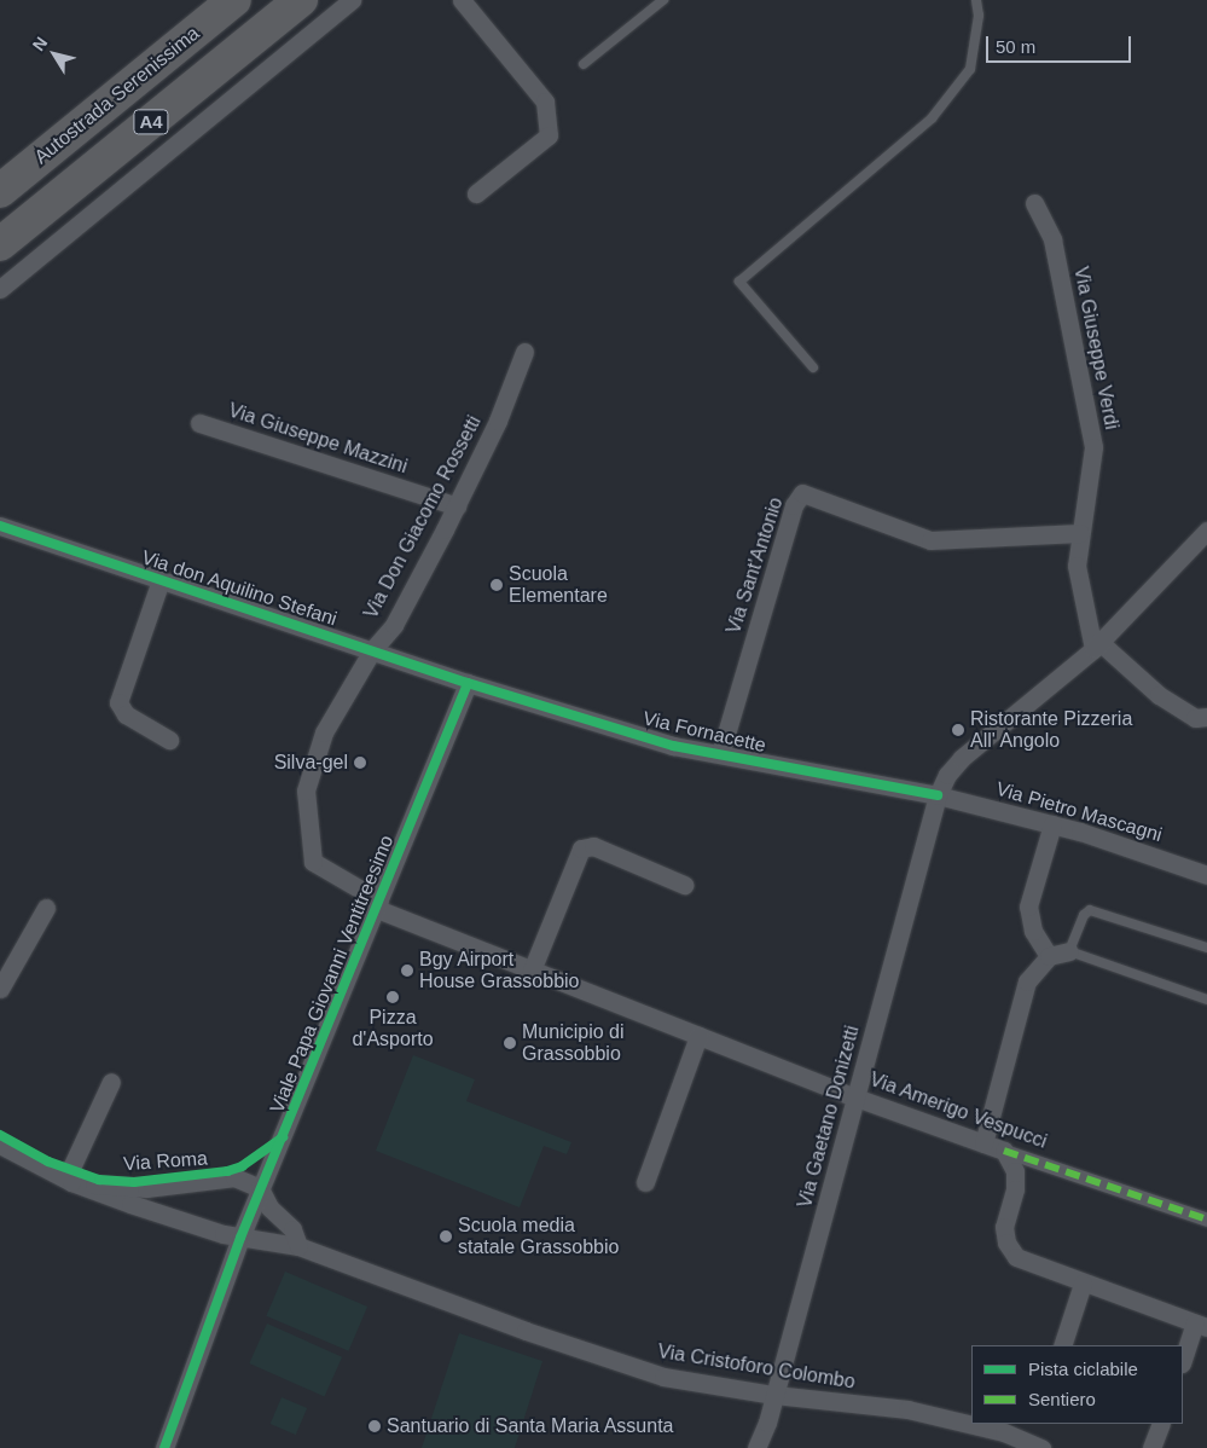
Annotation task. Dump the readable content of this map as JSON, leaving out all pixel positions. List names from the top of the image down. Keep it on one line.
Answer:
{"streets":{"highway":["Autostrada Serenissima","A4"],"street":["Via Giuseppe Verdi","Via Giuseppe Mazzini","Via Don Giacomo Rossetti","Via Sant'Antonio","Via don Aquilino Stefani","Via Fornacette","Via Pietro Mascagni","Viale Papa Giovanni Ventitreesimo","Via Amerigo Vespucci","Via Gaetano Donizetti","Via Roma","Via Cristoforo Colombo"]},"crossings":[["Via Giuseppe Verdi","Via Sant'Antonio"],["Via Giuseppe Mazzini","Via Don Giacomo Rossetti"],["Via Don Giacomo Rossetti","Via don Aquilino Stefani"],["Via Don Giacomo Rossetti","Viale Papa Giovanni Ventitreesimo"],["Via Don Giacomo Rossetti","Via Amerigo Vespucci"],["Via Sant'Antonio","Via Fornacette"],["Via don Aquilino Stefani","Via Fornacette"],["Via don Aquilino Stefani","Viale Papa Giovanni Ventitreesimo"],["Via Fornacette","Via Pietro Mascagni"],["Via Fornacette","Viale Papa Giovanni Ventitreesimo"],["Via Fornacette","Via Gaetano Donizetti"],["Via Pietro Mascagni","Via Gaetano Donizetti"],["Viale Papa Giovanni Ventitreesimo","Via Amerigo Vespucci"],["Viale Papa Giovanni Ventitreesimo","Via Roma"],["Viale Papa Giovanni Ventitreesimo","Via Cristoforo Colombo"],["Via Amerigo Vespucci","Via Gaetano Donizetti"],["Via Gaetano Donizetti","Via Cristoforo Colombo"],["Via Roma","Via Cristoforo Colombo"]],"places":["Scuola Elementare","Ristorante Pizzeria All' Angolo","Silva-gel","Bgy Airport House Grassobbio","Pizza d'Asporto","Municipio di Grassobbio","Scuola media statale Grassobbio","Santuario di Santa Maria Assunta"],"legend":["Pista ciclabile","Sentiero"],"scale_bar":"50 m","north":"top left"}
